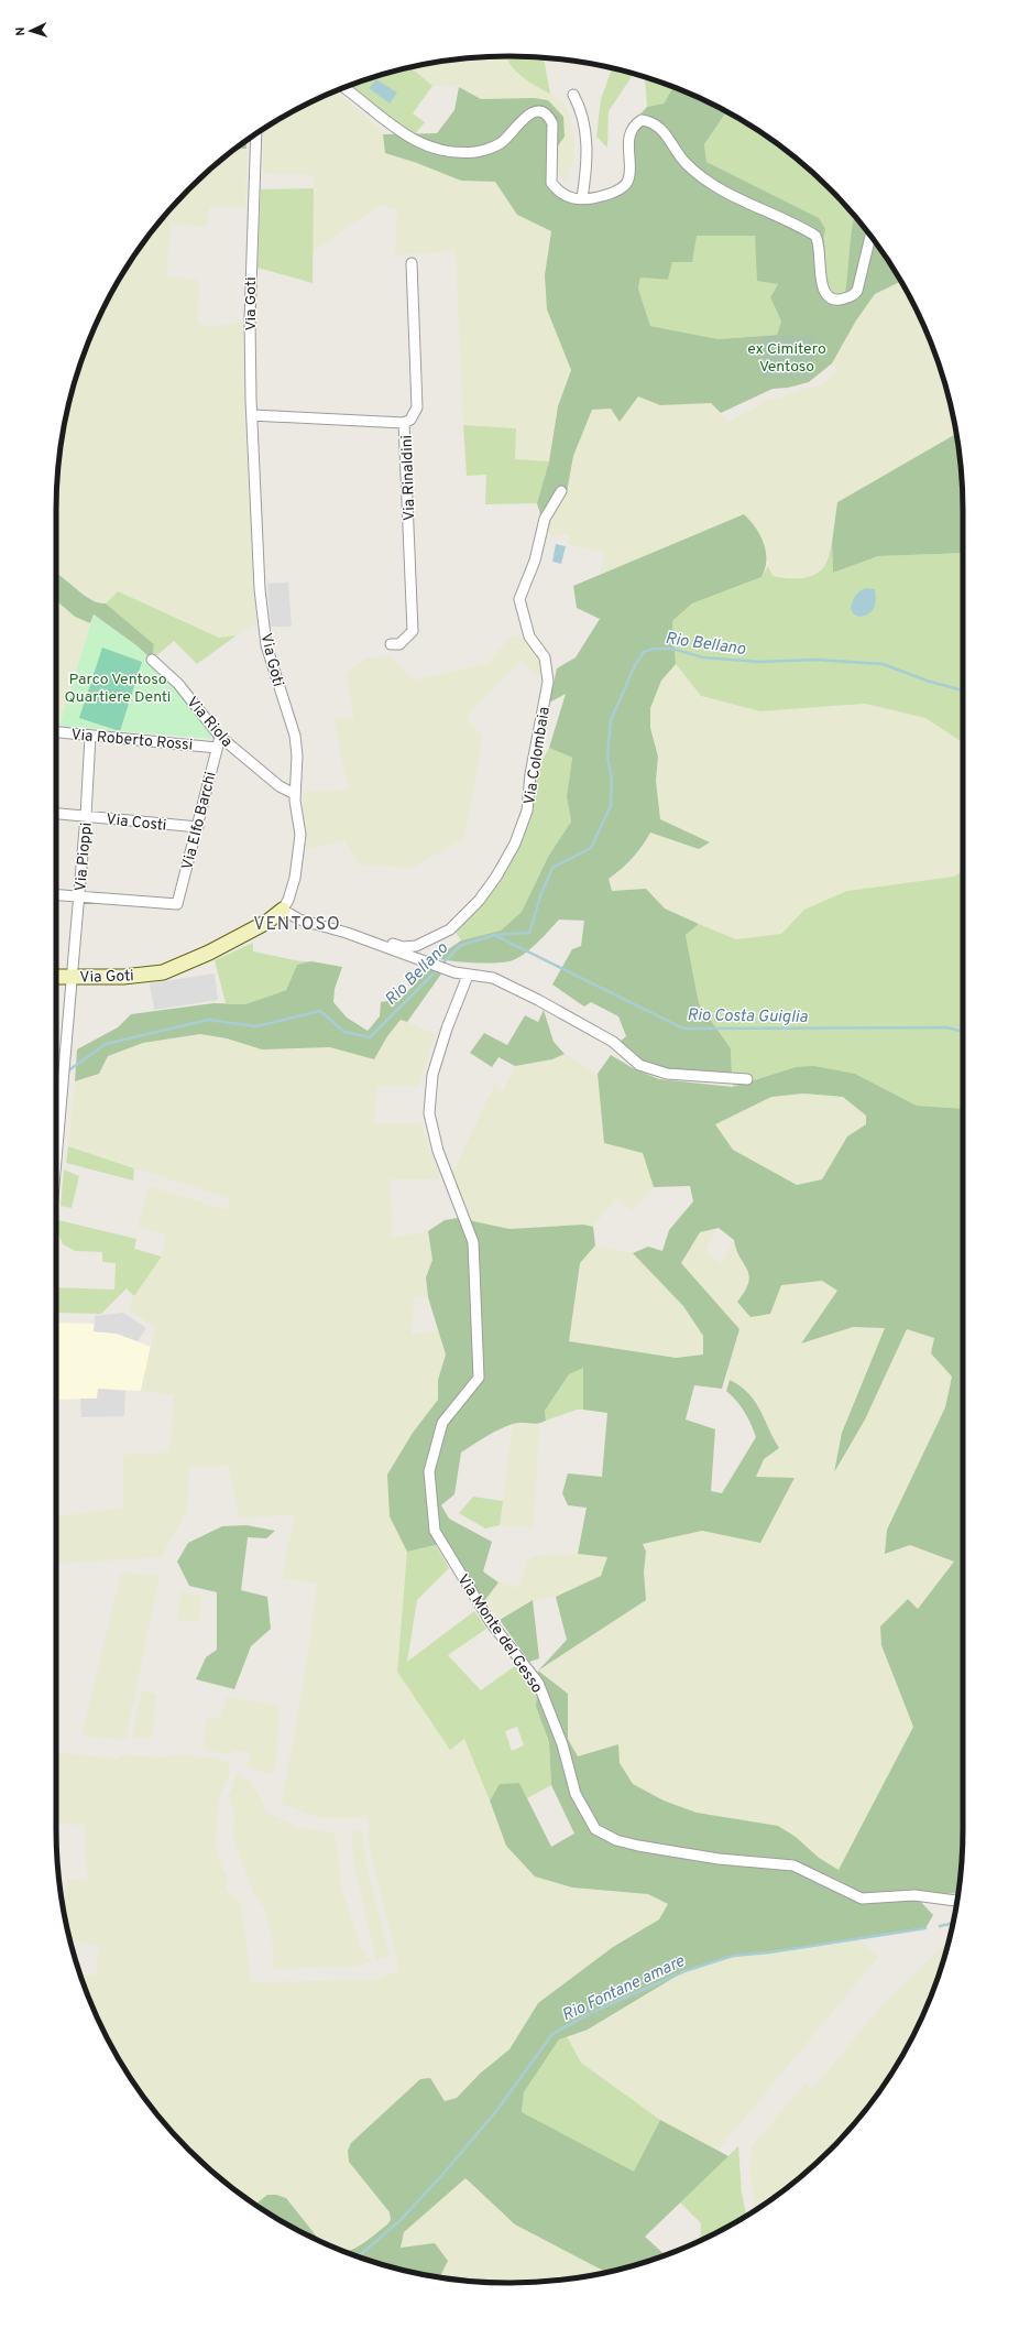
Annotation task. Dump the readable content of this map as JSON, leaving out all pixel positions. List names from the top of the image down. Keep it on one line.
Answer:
{"streets":{"street":["Via Goti","Via Rinaldini","Via Riola","Via Roberto Rossi","Via Colombaia","Via Elfo Barchi","Via Costi","Via Pioppi","Via Monte del Gesso"]},"crossings":[["Via Goti","Via Rinaldini"],["Via Goti","Via Riola"],["Via Goti","Via Colombaia"],["Via Goti","Via Pioppi"],["Via Riola","Via Elfo Barchi"],["Via Roberto Rossi","Via Elfo Barchi"],["Via Roberto Rossi","Via Pioppi"],["Via Colombaia","Via Monte del Gesso"],["Via Elfo Barchi","Via Costi"],["Via Elfo Barchi","Via Pioppi"],["Via Costi","Via Pioppi"]],"districts":["VENTOSO"],"water":["Rio Bellano","Rio Costa Guiglia","Rio Fontane amare"],"parks":["ex Cimitero Ventoso","Parco Ventoso Quartiere Denti"],"north":"left"}
